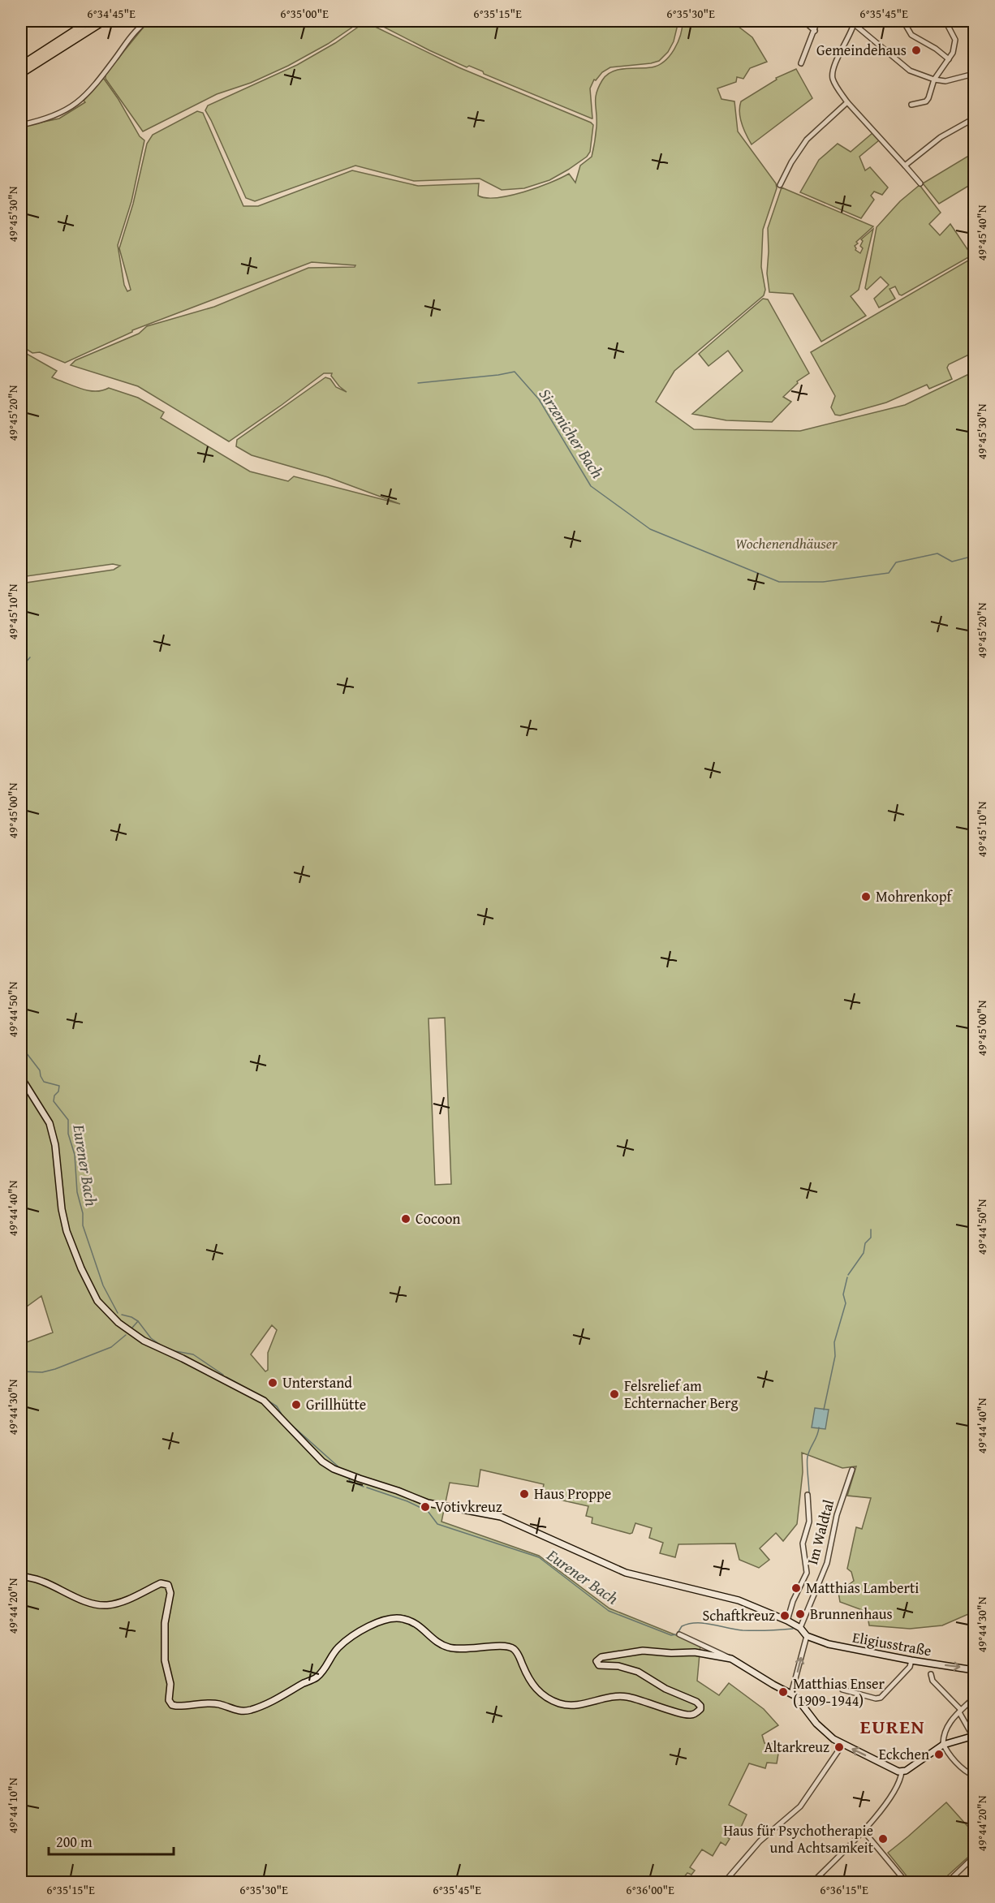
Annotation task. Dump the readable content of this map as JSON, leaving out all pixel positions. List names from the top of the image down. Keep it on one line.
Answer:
{"streets":{"street":["Im Waldtal","Eligiusstraße"]},"one_way":["Eligiusstraße"],"districts":["EUREN"],"water":["Sirzenicher Bach","Eurener Bach"],"parks":["Wochenendhäuser"],"places":["Gemeindehaus","Mohrenkopf","Cocoon","Unterstand","Felsrelief am Echternacher Berg","Grillhütte","Haus Proppe","Votivkreuz","Matthias Lamberti","Brunnenhaus","Schaftkreuz","Matthias Enser (1909-1944)","Altarkreuz","Eckchen","Haus für Psychotherapie und Achtsamkeit"],"scale_bar":"200 m","coordinates":["6°34'45\"E","6°35'00\"E","6°35'15\"E","6°35'30\"E","6°35'45\"E","49°45'30\"N","49°45'40\"N","49°45'20\"N","49°45'10\"N","49°45'00\"N","49°44'50\"N","49°44'40\"N","49°44'30\"N","49°44'20\"N","49°44'10\"N","6°36'00\"E","6°36'15\"E"]}
